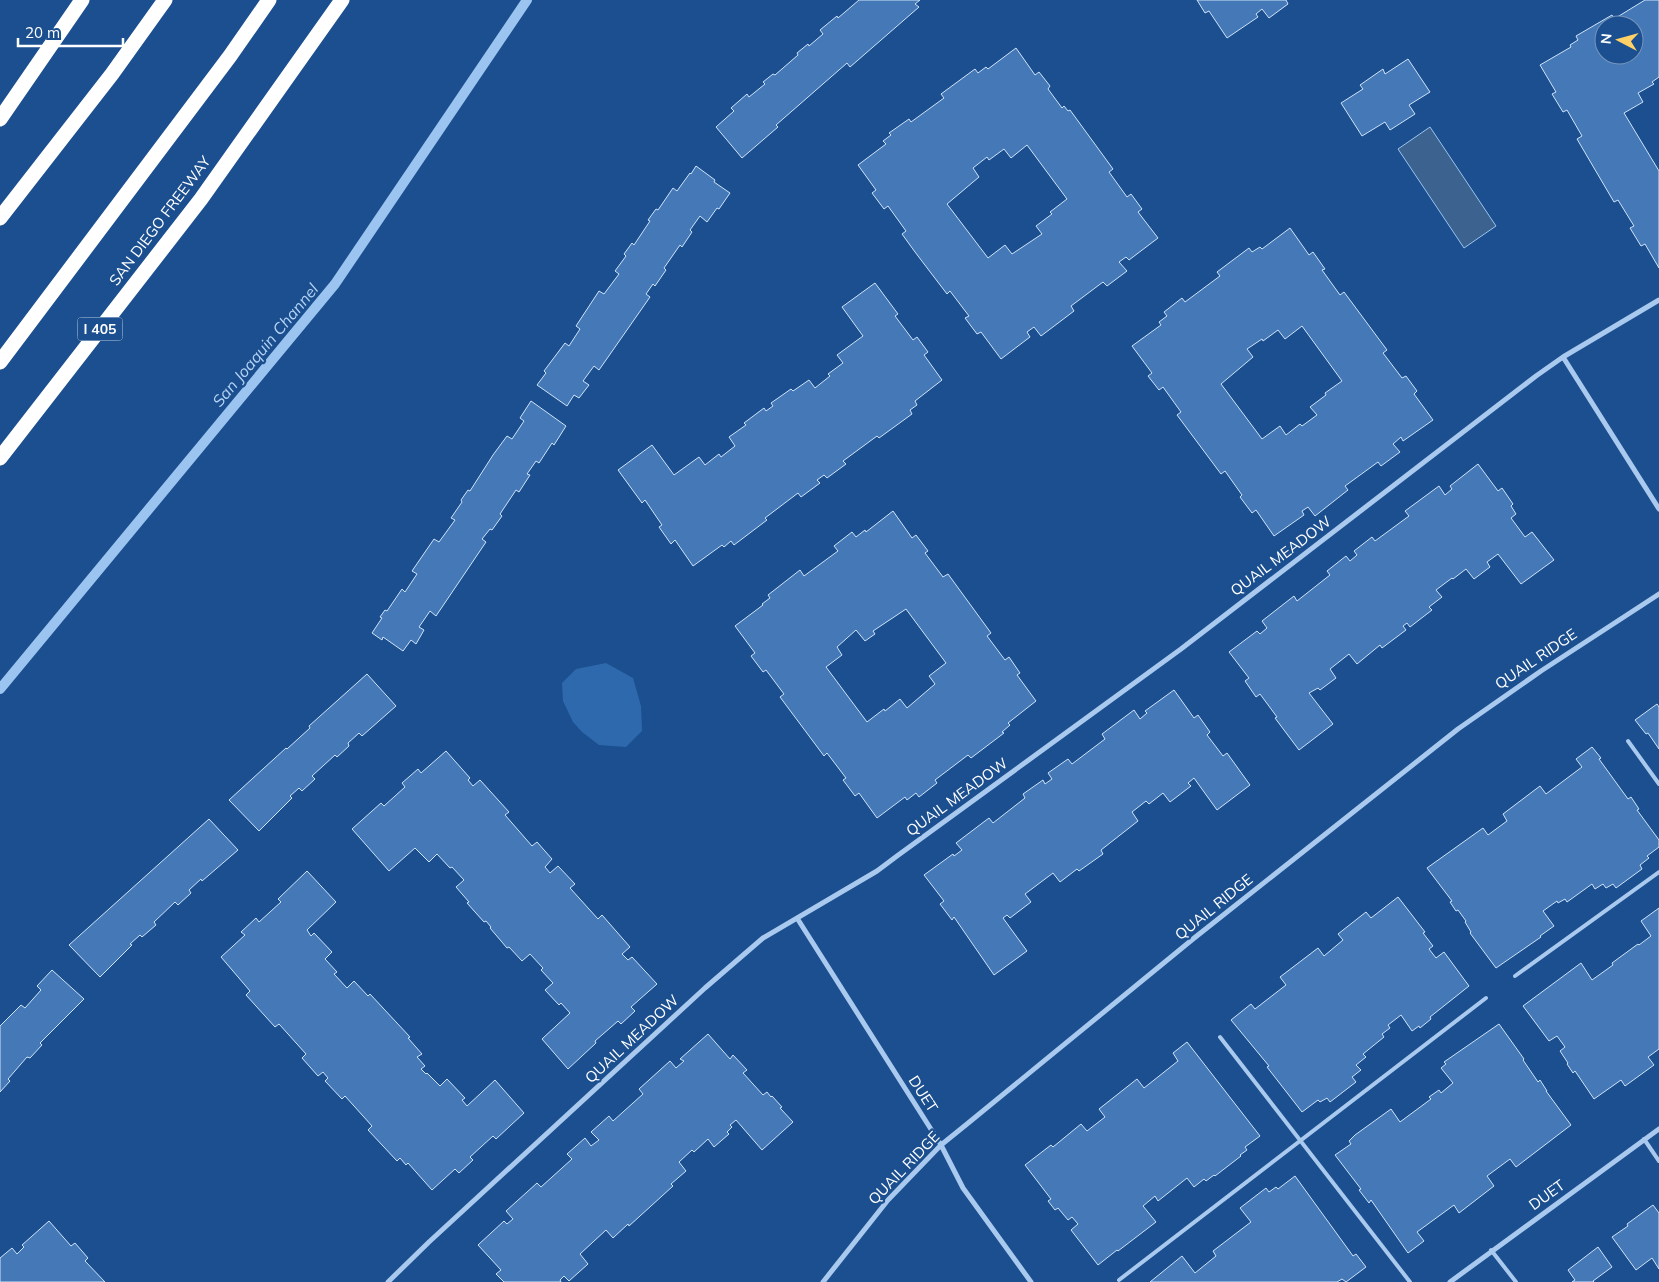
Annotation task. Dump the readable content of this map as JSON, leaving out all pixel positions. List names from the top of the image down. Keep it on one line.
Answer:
{"streets":{"highway":["SAN DIEGO FREEWAY","I 405"],"street":["QUAIL MEADOW","QUAIL RIDGE","DUET"]},"crossings":[["QUAIL MEADOW","DUET"],["QUAIL RIDGE","DUET"]],"water":["San Joaquin Channel"],"scale_bar":"20 m","north":"left"}
